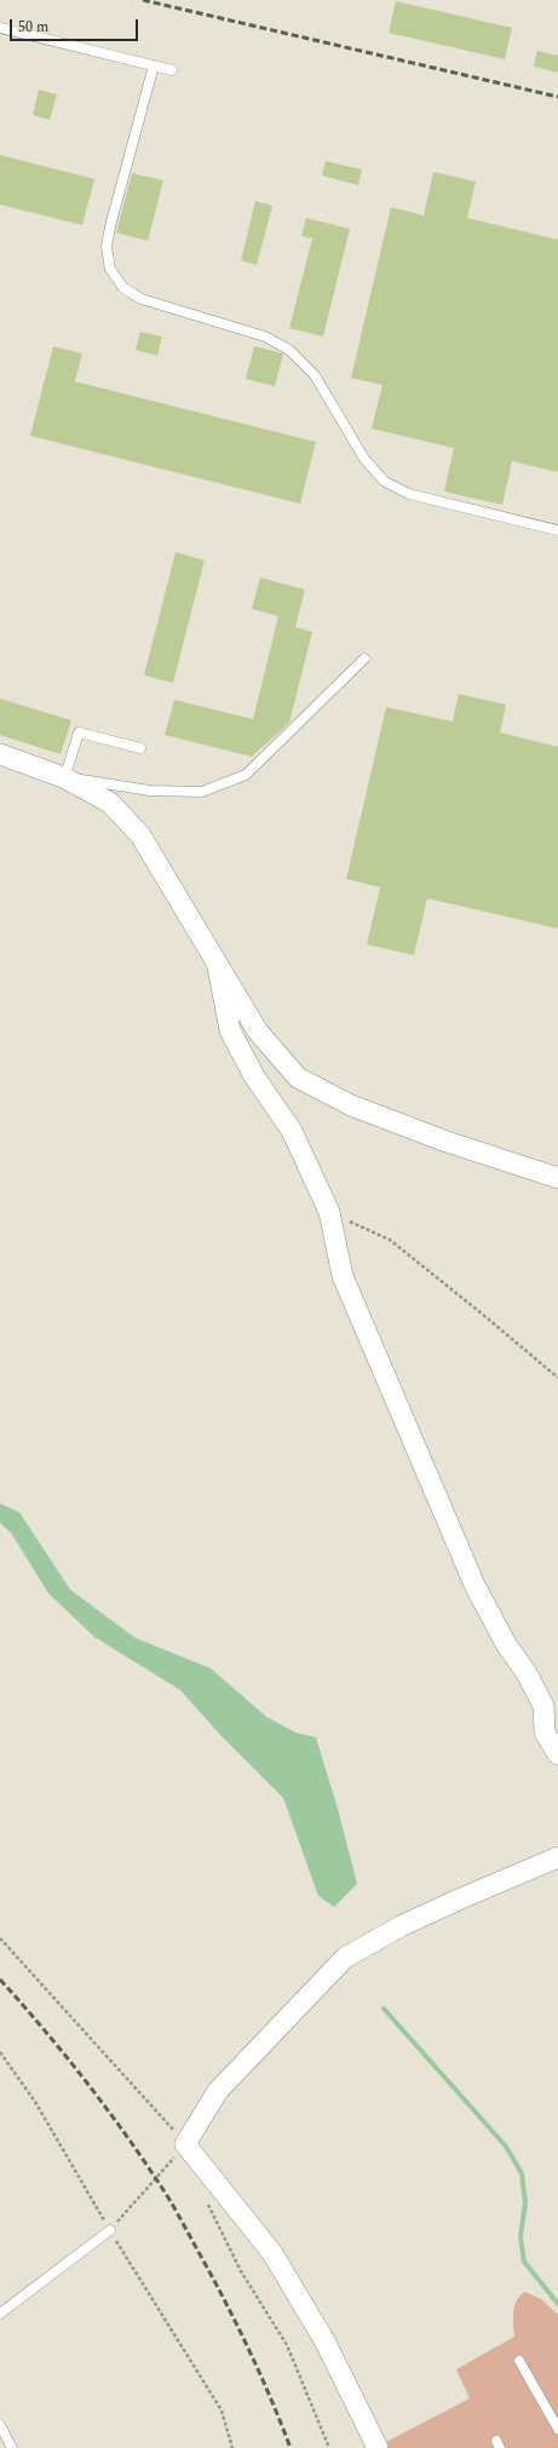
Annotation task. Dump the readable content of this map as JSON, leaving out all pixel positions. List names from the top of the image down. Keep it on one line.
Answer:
{"scale_bar":"50 m"}
